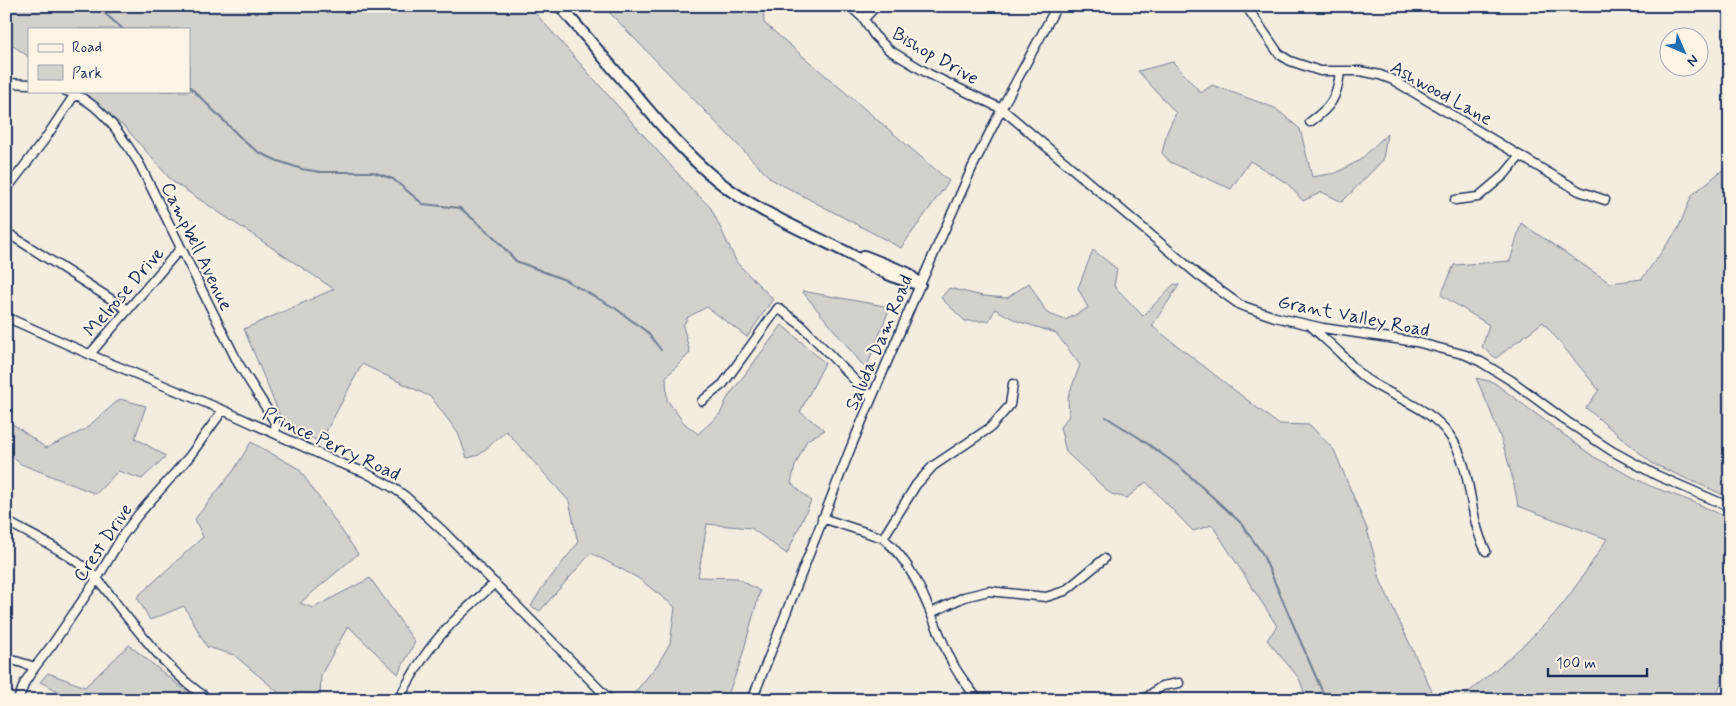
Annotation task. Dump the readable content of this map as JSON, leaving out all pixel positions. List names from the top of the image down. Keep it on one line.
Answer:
{"streets":{"street":["Bishop Drive","Ashwood Lane","Campbell Avenue","Melrose Drive","Grant Valley Road","Saluda Dam Road","Prince Perry Road","Crest Drive"]},"crossings":[["Bishop Drive","Grant Valley Road"],["Bishop Drive","Saluda Dam Road"],["Campbell Avenue","Melrose Drive"],["Campbell Avenue","Prince Perry Road"],["Melrose Drive","Prince Perry Road"],["Grant Valley Road","Saluda Dam Road"],["Prince Perry Road","Crest Drive"]],"legend":["Road","Park"],"scale_bar":"100 m","north":"bottom right"}
